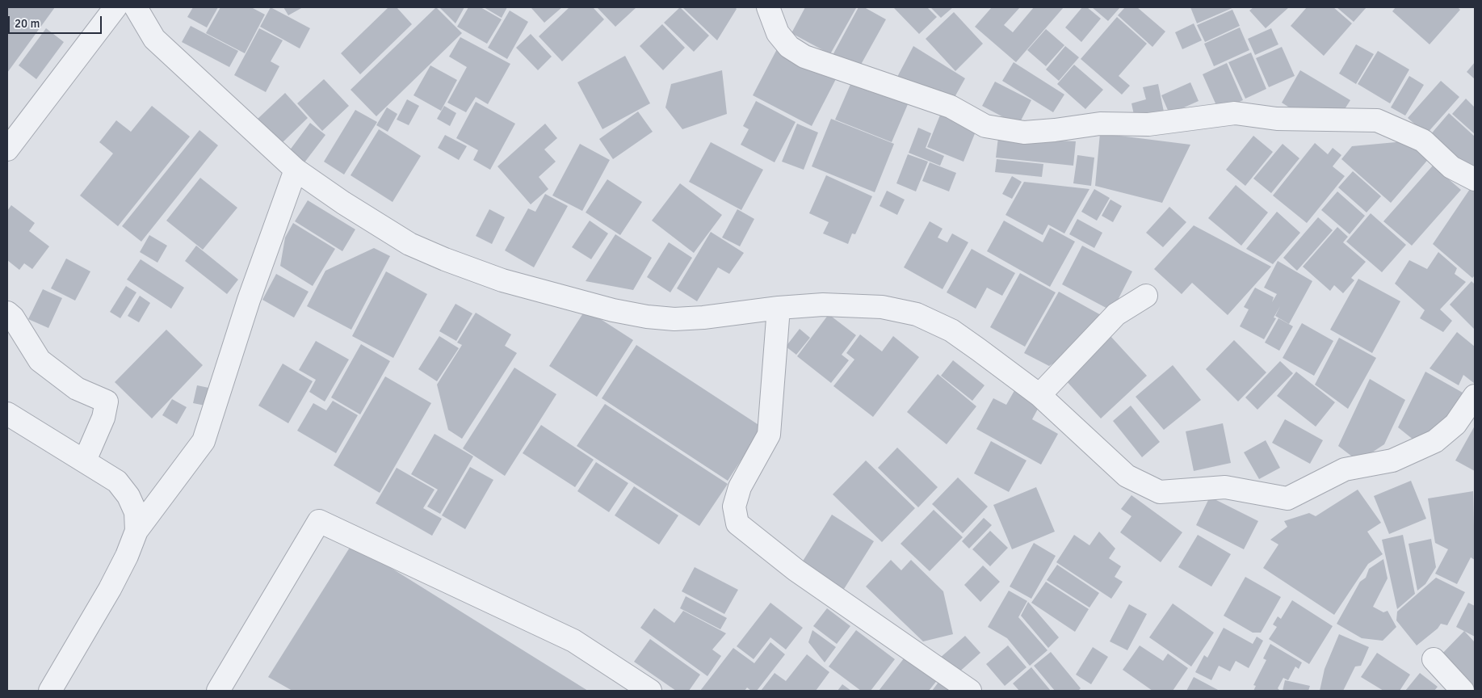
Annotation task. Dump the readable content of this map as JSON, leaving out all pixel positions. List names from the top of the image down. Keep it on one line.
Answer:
{"scale_bar":"20 m"}
